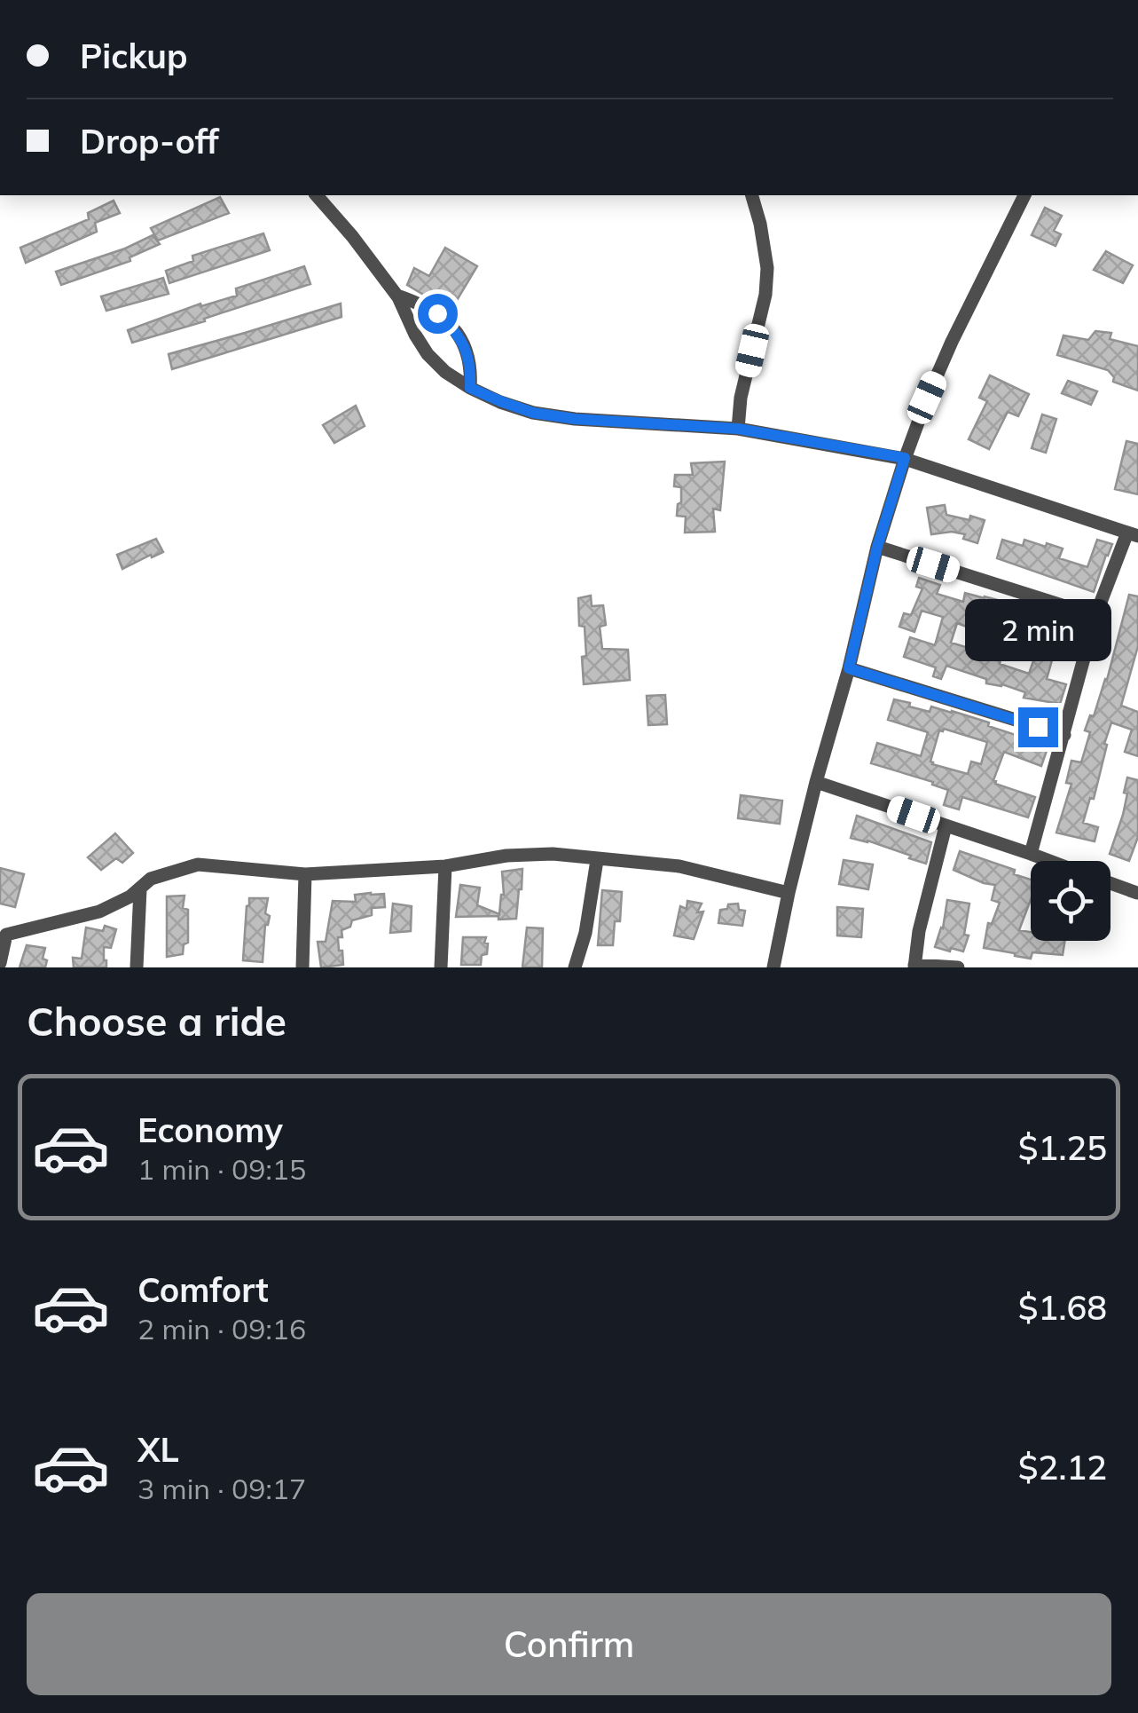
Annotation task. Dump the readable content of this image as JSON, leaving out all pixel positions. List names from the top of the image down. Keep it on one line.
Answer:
{"page":{"banner":["Pickup","Drop-off"],"bubble":"2 min","heading":"Choose a ride","list":[{"name":"Economy","note":"1 min · 09:15","value":"$1.25"},{"name":"Comfort","note":"2 min · 09:16","value":"$1.68"},{"name":"XL","note":"3 min · 09:17","value":"$2.12"}],"buttons":"Confirm"}}
